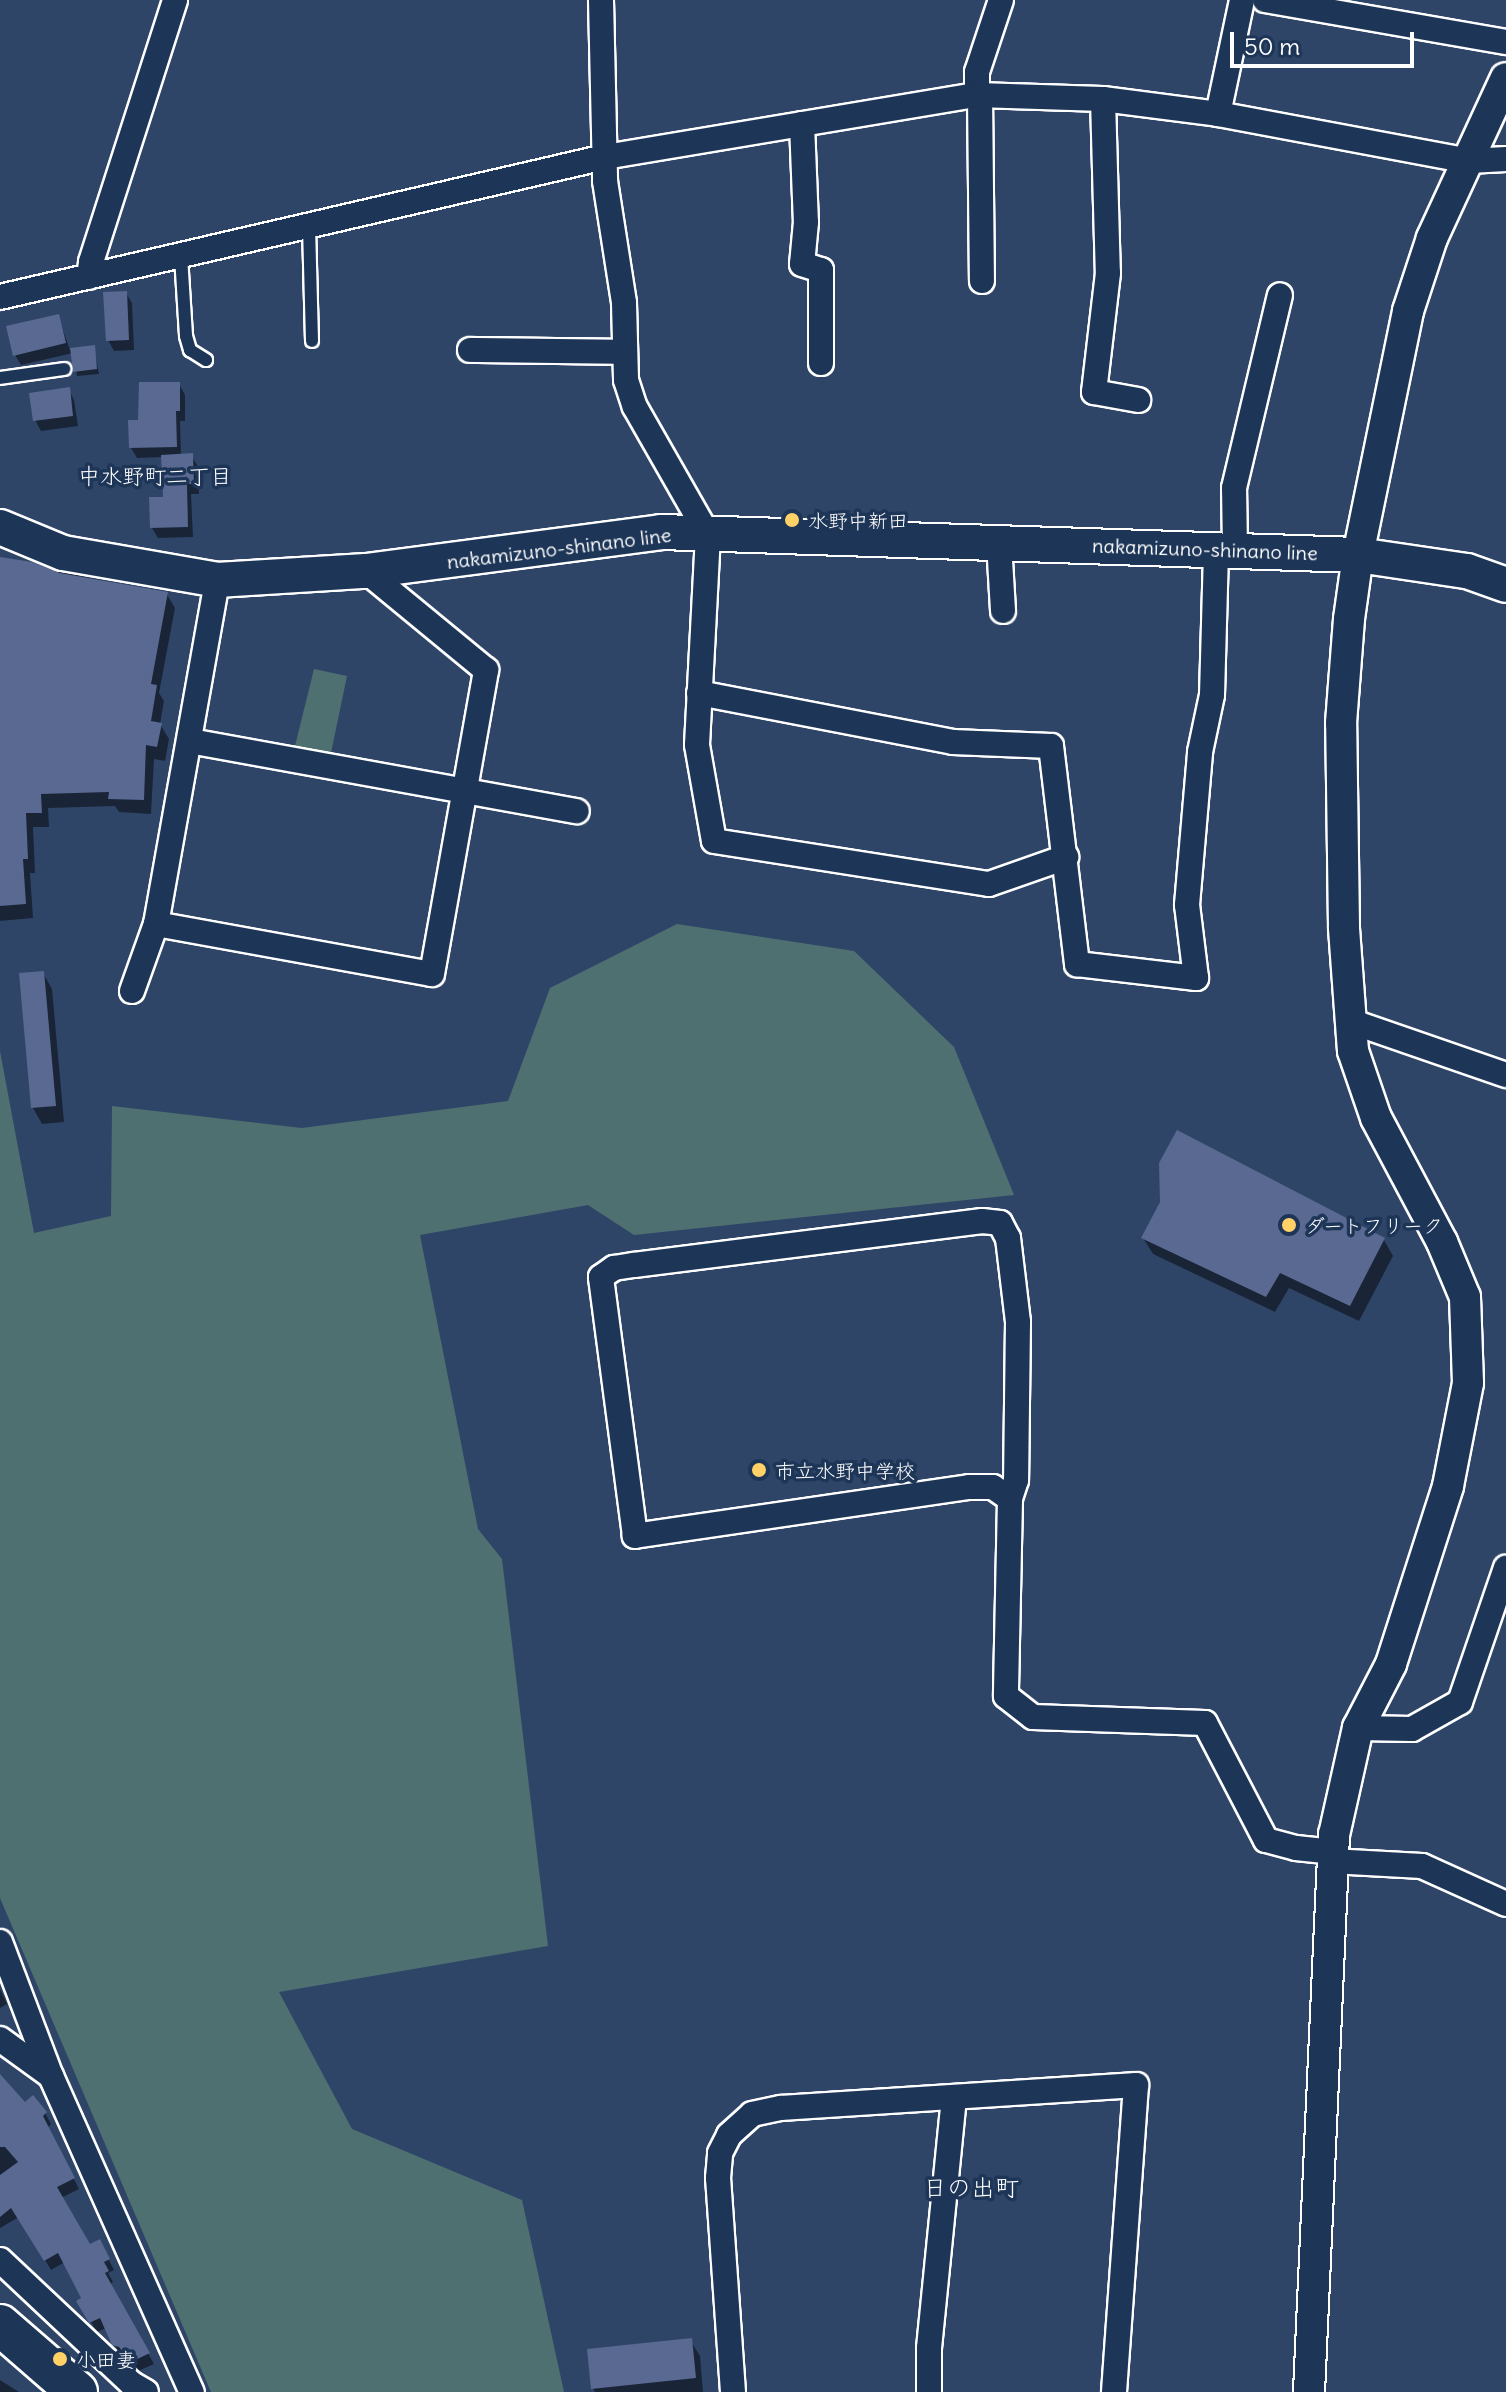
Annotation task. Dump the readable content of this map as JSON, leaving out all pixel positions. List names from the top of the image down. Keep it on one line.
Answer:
{"streets":{"main road":["nakamizuno-shinano line"]},"districts":["中水野町二丁目","日の出町"],"places":["水野中新田","ダートフリーク","市立水野中学校","小田妻"],"scale_bar":"50 m"}
